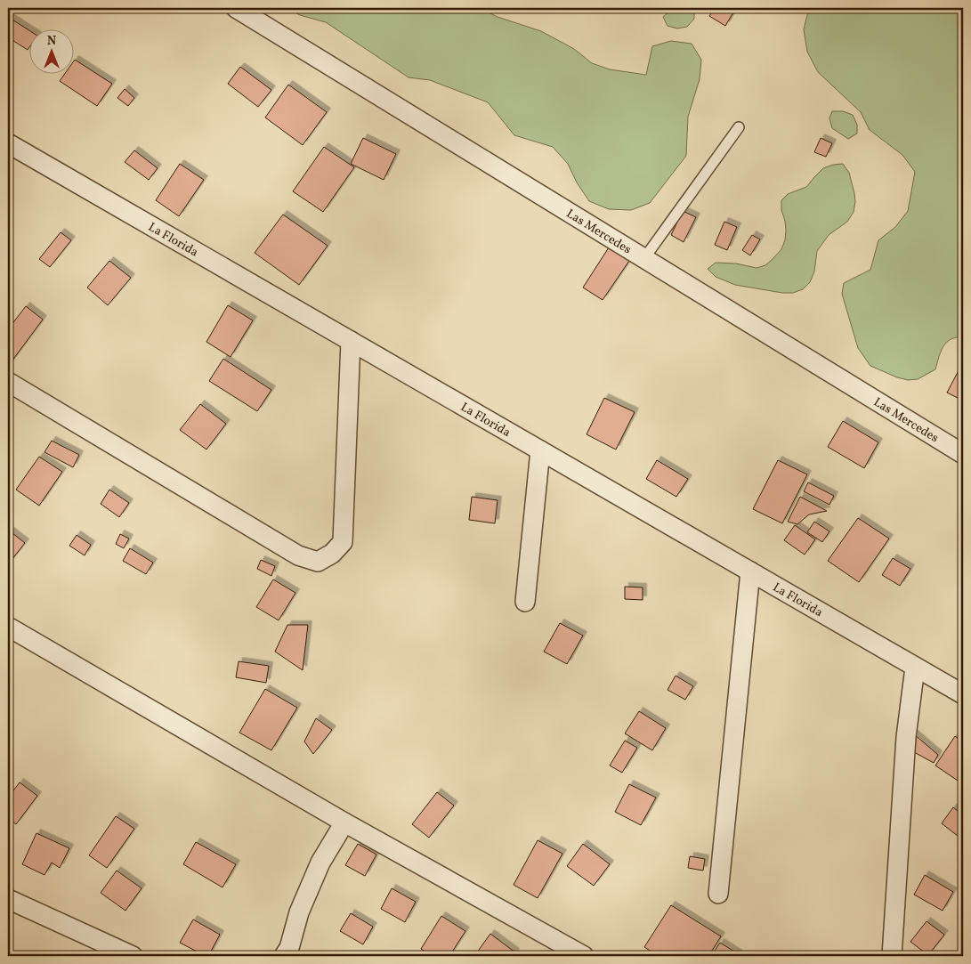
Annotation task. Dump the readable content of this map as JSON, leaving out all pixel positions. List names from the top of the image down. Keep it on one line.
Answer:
{"streets":{"street":["Las Mercedes","La Florida"]},"north":"top"}
